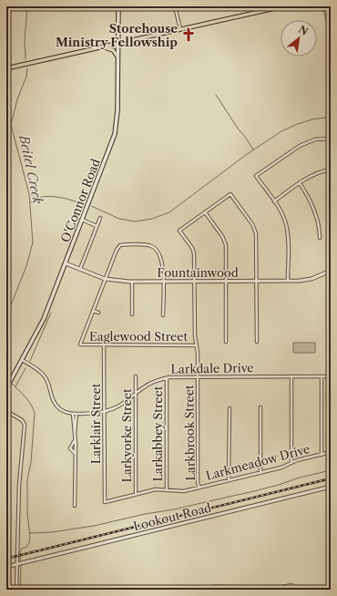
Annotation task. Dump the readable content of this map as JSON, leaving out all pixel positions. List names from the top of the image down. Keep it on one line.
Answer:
{"streets":{"main road":["O'Connor Road"],"street":["Fountainwood","Eaglewood Street","Larkdale Drive","Larklair Street","Larkbrook Street","Larkabbey Street","Larkyorke Street","Larkmeadow Drive","Lookout Road"]},"crossings":[["O'Connor Road","Fountainwood"],["O'Connor Road","Larkdale Drive"],["Fountainwood","Larkbrook Street"],["Eaglewood Street","Larklair Street"],["Eaglewood Street","Larkbrook Street"],["Larkdale Drive","Larklair Street"],["Larkdale Drive","Larkbrook Street"],["Larkdale Drive","Larkabbey Street"],["Larkdale Drive","Larkyorke Street"],["Larklair Street","Larkmeadow Drive"],["Larkbrook Street","Larkmeadow Drive"],["Larkabbey Street","Larkmeadow Drive"],["Larkyorke Street","Larkmeadow Drive"]],"water":["Beitel Creek"],"places":{"church":["Storehouse Ministry Fellowship"]},"north":"top right"}
